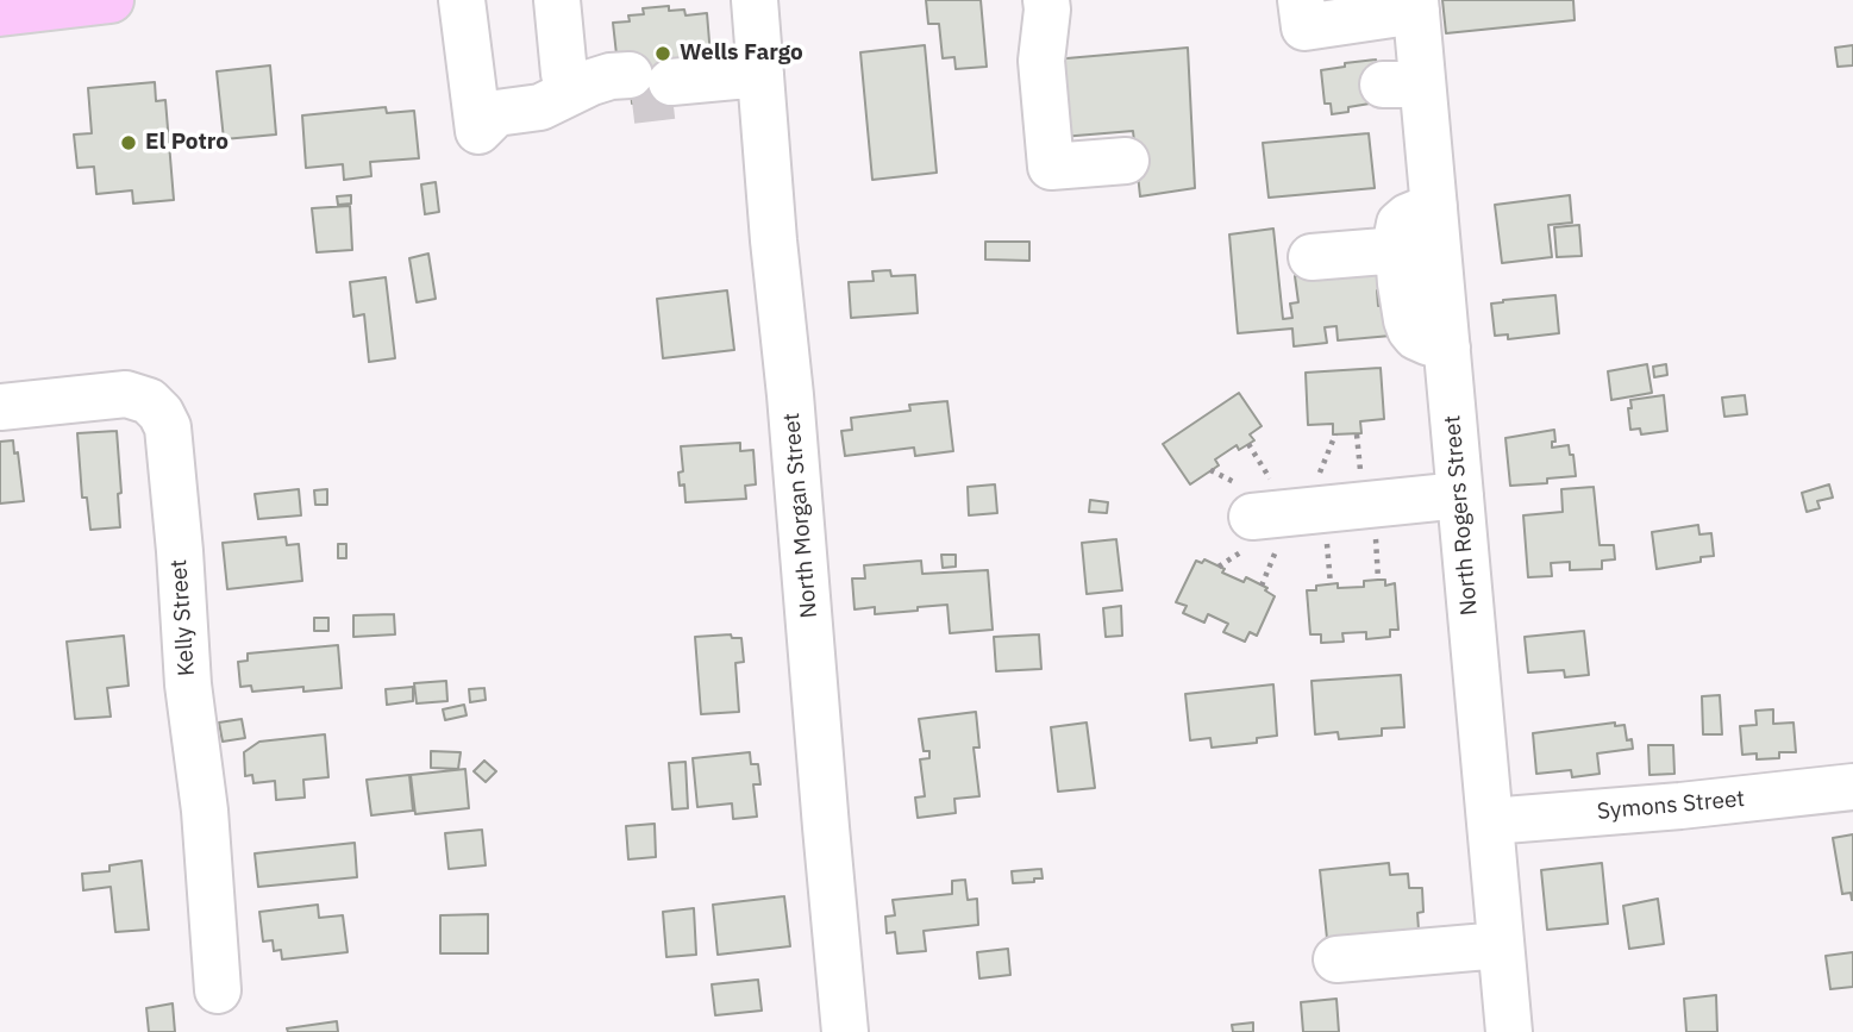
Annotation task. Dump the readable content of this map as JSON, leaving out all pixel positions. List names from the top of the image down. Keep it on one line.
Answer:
{"streets":{"street":["North Morgan Street","North Rogers Street","Kelly Street","Symons Street"]},"crossings":[["North Rogers Street","Symons Street"]],"places":["Wells Fargo","El Potro"]}
